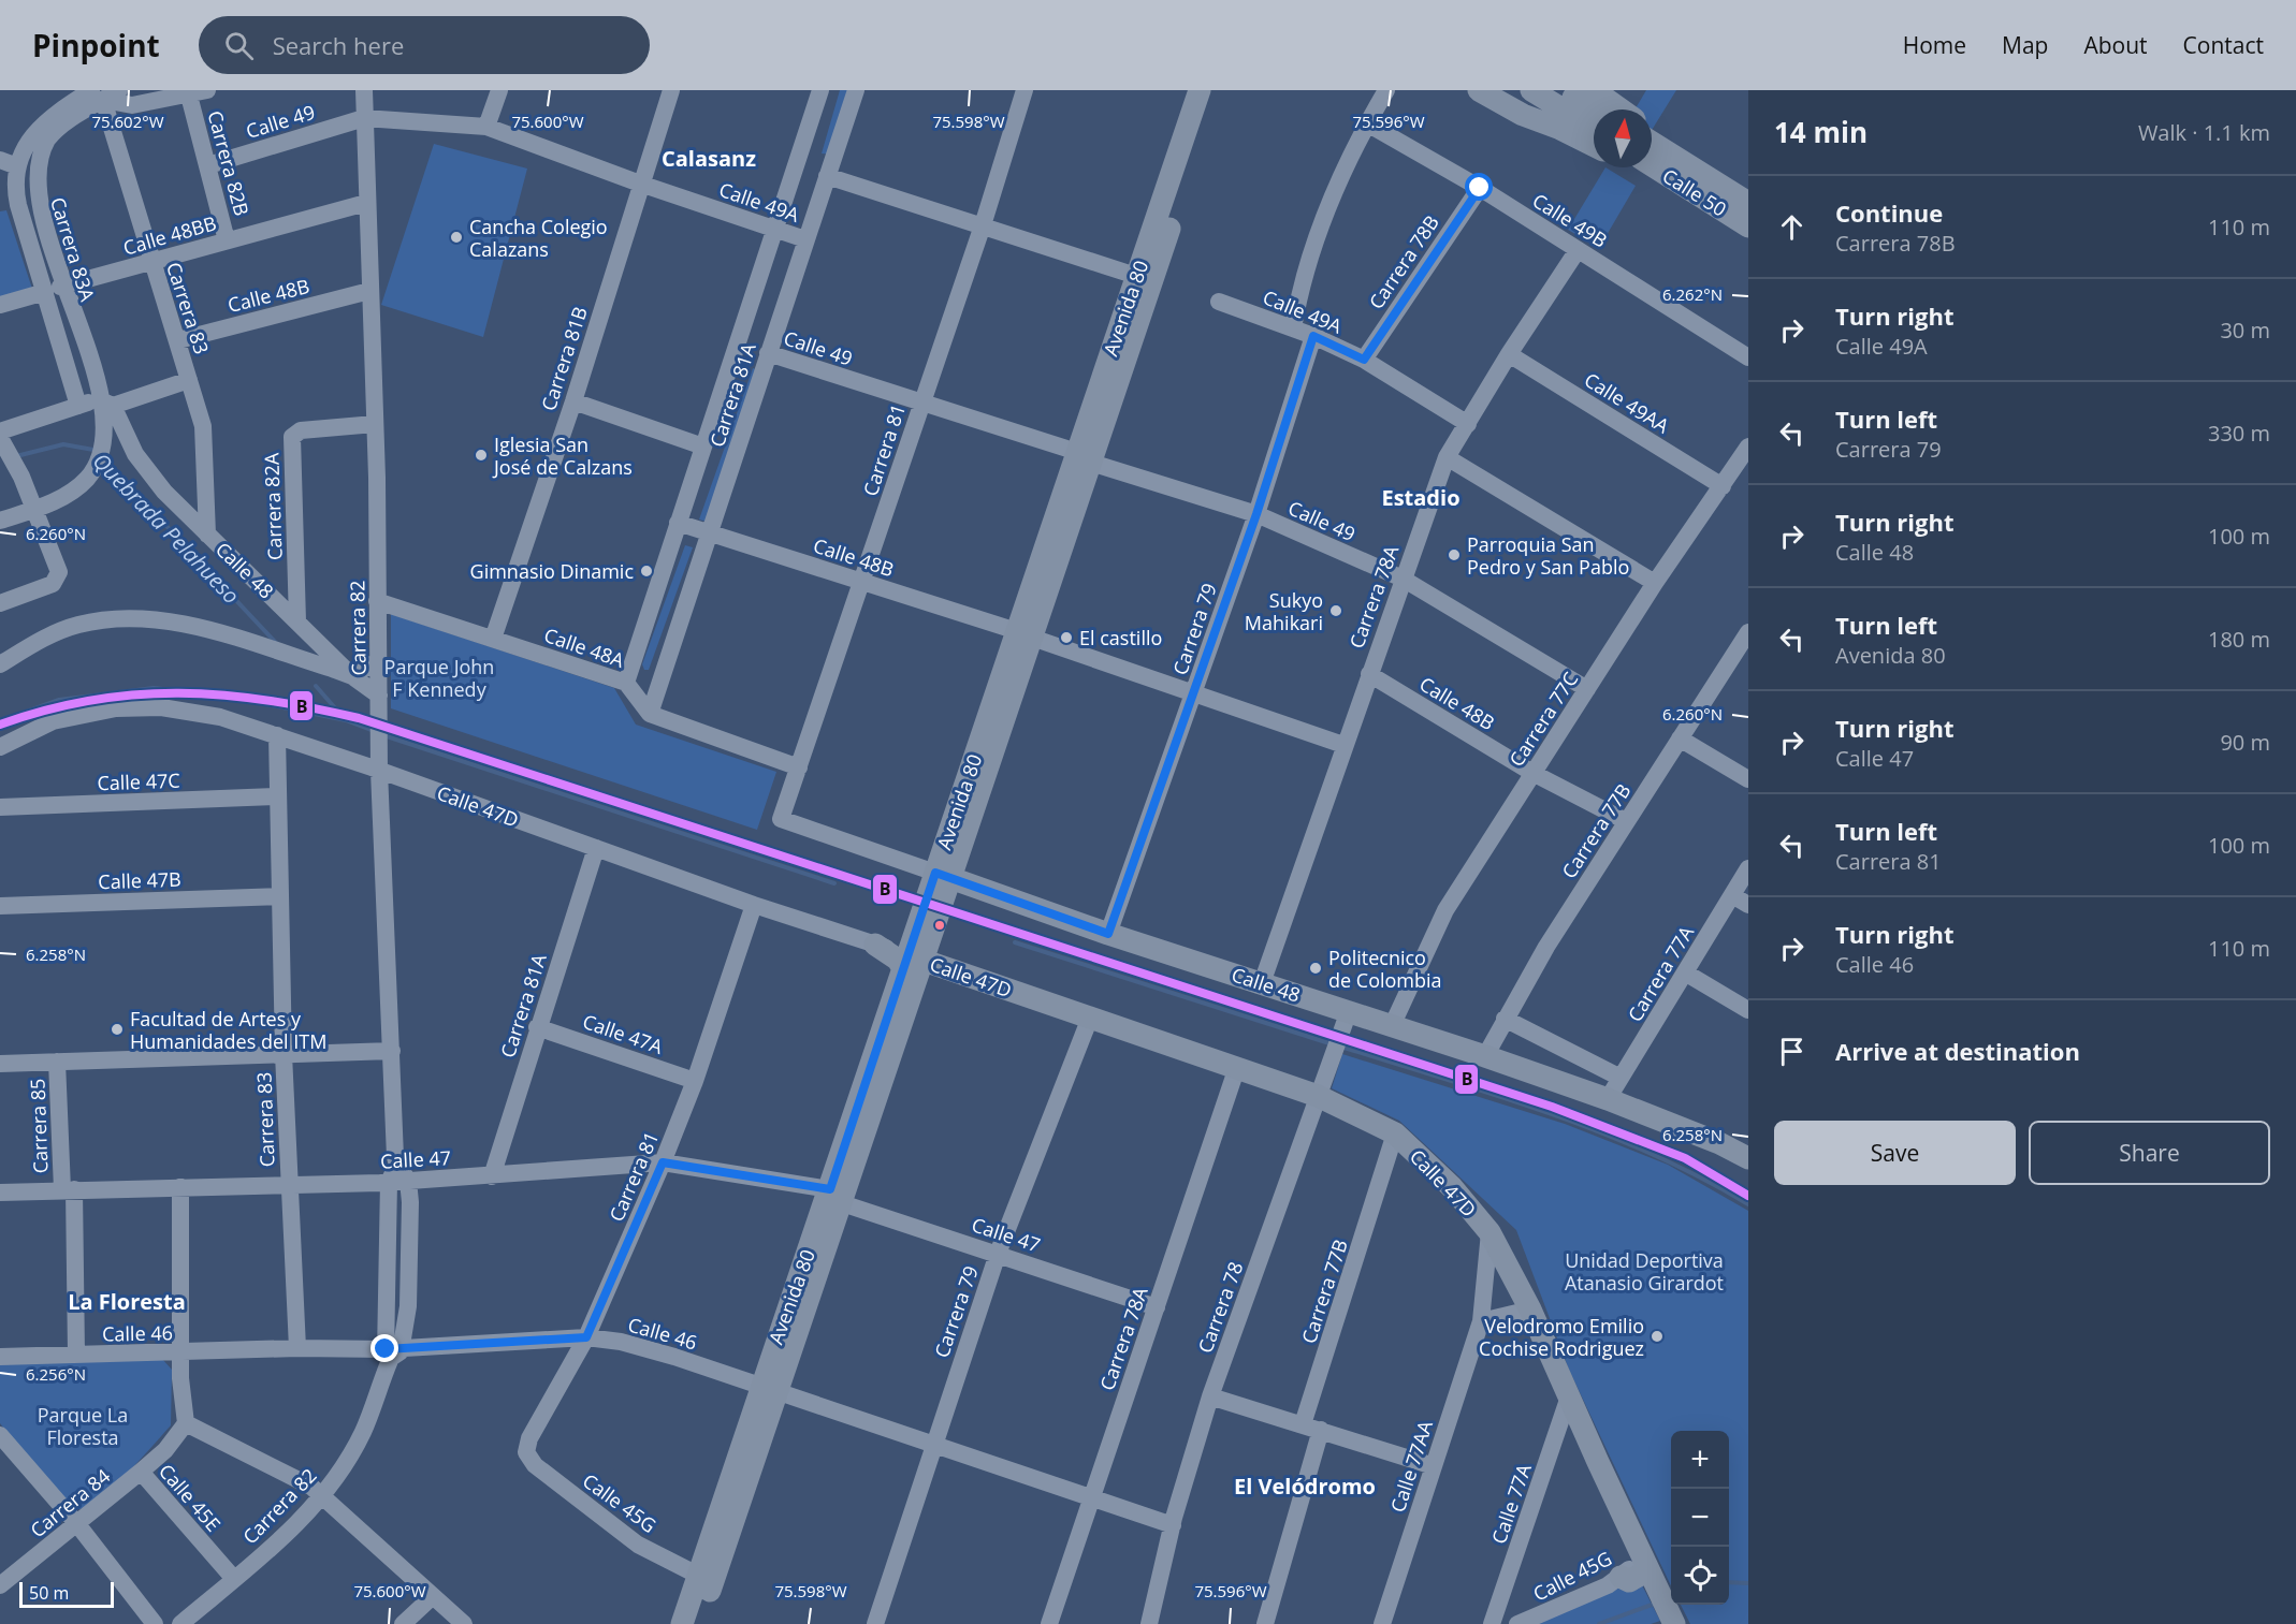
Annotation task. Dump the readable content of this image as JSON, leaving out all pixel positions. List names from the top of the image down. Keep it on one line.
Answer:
{"streets":{"main road":["Calle 50","Avenida 80","Calle 48","Calle 47D"],"street":["Calle 49","Carrera 82B","Calle 49A","Calle 49B","Calle 48BB","Carrera 83A","Carrera 78B","Calle 48B","Carrera 83","Carrera 81B","Carrera 81A","Calle 49AA","Carrera 81","Carrera 82A","Carrera 78A","Carrera 82","Carrera 79","Calle 48A","Carrera 77C","Calle 47C","Carrera 77B","Calle 47B","Carrera 77A","Calle 47A","Carrera 85","Calle 47","Carrera 78","Calle 46","Calle 77AA","Calle 45E","Carrera 84","Calle 45G","Calle 77A"]},"crossings":[["Calle 49","Carrera 82B"],["Calle 49","Calle 49A"],["Calle 49","Avenida 80"],["Calle 49","Carrera 81A"],["Calle 49","Carrera 81"],["Calle 49","Carrera 78A"],["Calle 49","Carrera 82"],["Calle 49","Carrera 79"],["Calle 49","Carrera 77C"],["Carrera 82B","Calle 48BB"],["Calle 49A","Carrera 78B"],["Calle 49A","Carrera 81B"],["Calle 49A","Carrera 81A"],["Calle 49A","Carrera 78A"],["Calle 49A","Carrera 82"],["Calle 49A","Carrera 79"],["Calle 49B","Carrera 78B"],["Calle 49B","Carrera 78A"],["Calle 48BB","Carrera 83A"],["Calle 48BB","Carrera 83"],["Calle 48BB","Carrera 82"],["Carrera 83A","Carrera 83"],["Carrera 83A","Calle 48"],["Calle 48B","Carrera 83"],["Calle 48B","Avenida 80"],["Calle 48B","Carrera 81A"],["Calle 48B","Carrera 81"],["Calle 48B","Carrera 78A"],["Calle 48B","Carrera 82"],["Calle 48B","Carrera 79"],["Calle 48B","Carrera 77C"],["Calle 48B","Carrera 77B"],["Carrera 83","Calle 48"],["Carrera 83","Calle 47C"],["Carrera 83","Calle 47D"],["Carrera 83","Calle 47B"],["Carrera 83","Calle 47"],["Carrera 83","Calle 46"],["Avenida 80","Calle 48"],["Avenida 80","Calle 47D"],["Avenida 80","Calle 47"],["Avenida 80","Calle 46"],["Avenida 80","Calle 45G"],["Carrera 81B","Calle 48A"],["Carrera 81A","Calle 48A"],["Carrera 81A","Calle 47D"],["Carrera 81A","Calle 47A"],["Carrera 81A","Calle 47"],["Calle 49AA","Carrera 78A"],["Calle 49AA","Carrera 77C"],["Carrera 81","Calle 48"],["Carrera 81","Calle 47D"],["Carrera 81","Calle 47A"],["Carrera 81","Calle 47"],["Carrera 81","Calle 46"],["Carrera 81","Calle 45G"],["Carrera 82A","Calle 48"],["Carrera 82A","Carrera 82"],["Calle 48","Carrera 78A"],["Calle 48","Carrera 79"],["Calle 48","Carrera 77C"],["Calle 48","Carrera 77B"],["Calle 48","Carrera 77A"],["Calle 48","Carrera 78"],["Carrera 78A","Calle 47D"],["Carrera 78A","Calle 47"],["Carrera 78A","Calle 46"],["Carrera 82","Calle 48A"],["Carrera 82","Calle 47D"],["Carrera 82","Calle 47"],["Carrera 82","Calle 46"],["Carrera 82","Calle 45E"],["Carrera 79","Calle 47D"],["Carrera 79","Calle 47"],["Carrera 79","Calle 46"],["Calle 47D","Carrera 77B"],["Calle 47D","Carrera 78"],["Calle 47D","Calle 77AA"],["Calle 47D","Calle 77A"],["Carrera 85","Calle 47"],["Carrera 85","Calle 46"],["Carrera 78","Calle 46"],["Calle 45E","Carrera 84"]],"districts":["Calasanz","Estadio","La Floresta","El Velódromo"],"water":["Quebrada Pelahueso"],"parks":["Parque John F Kennedy","Unidad Deportiva Atanasio Girardot","Parque La Floresta"],"places":["Cancha Colegio Calazans","Iglesia San José de Calzans","Parroquia San Pedro y San Pablo","Gimnasio Dinamic","Sukyo Mahikari","El castillo","Politecnico de Colombia","Facultad de Artes y Humanidades del ITM","Velodromo Emilio Cochise Rodriguez"],"lines":["transit line B"],"scale_bar":"50 m","north":"top","page":{"header":"Pinpoint","search":"Search here","nav":["Home","Map","About","Contact"],"heading":["14 min","Walk · 1.1 km"],"list":[["Continue","Carrera 78B","110 m"],["Turn right","Calle 49A","30 m"],["Turn left","Carrera 79","330 m"],["Turn right","Calle 48","100 m"],["Turn left","Avenida 80","180 m"],["Turn right","Calle 47","90 m"],["Turn left","Carrera 81","100 m"],["Turn right","Calle 46","110 m"],"Arrive at destination"],"buttons":["Save","Share"],"map_buttons":["+","−"],"scale":"50 m"},"coordinates":["75.602°W","75.600°W","75.598°W","75.596°W","6.262°N","6.260°N","6.258°N","6.256°N"]}
